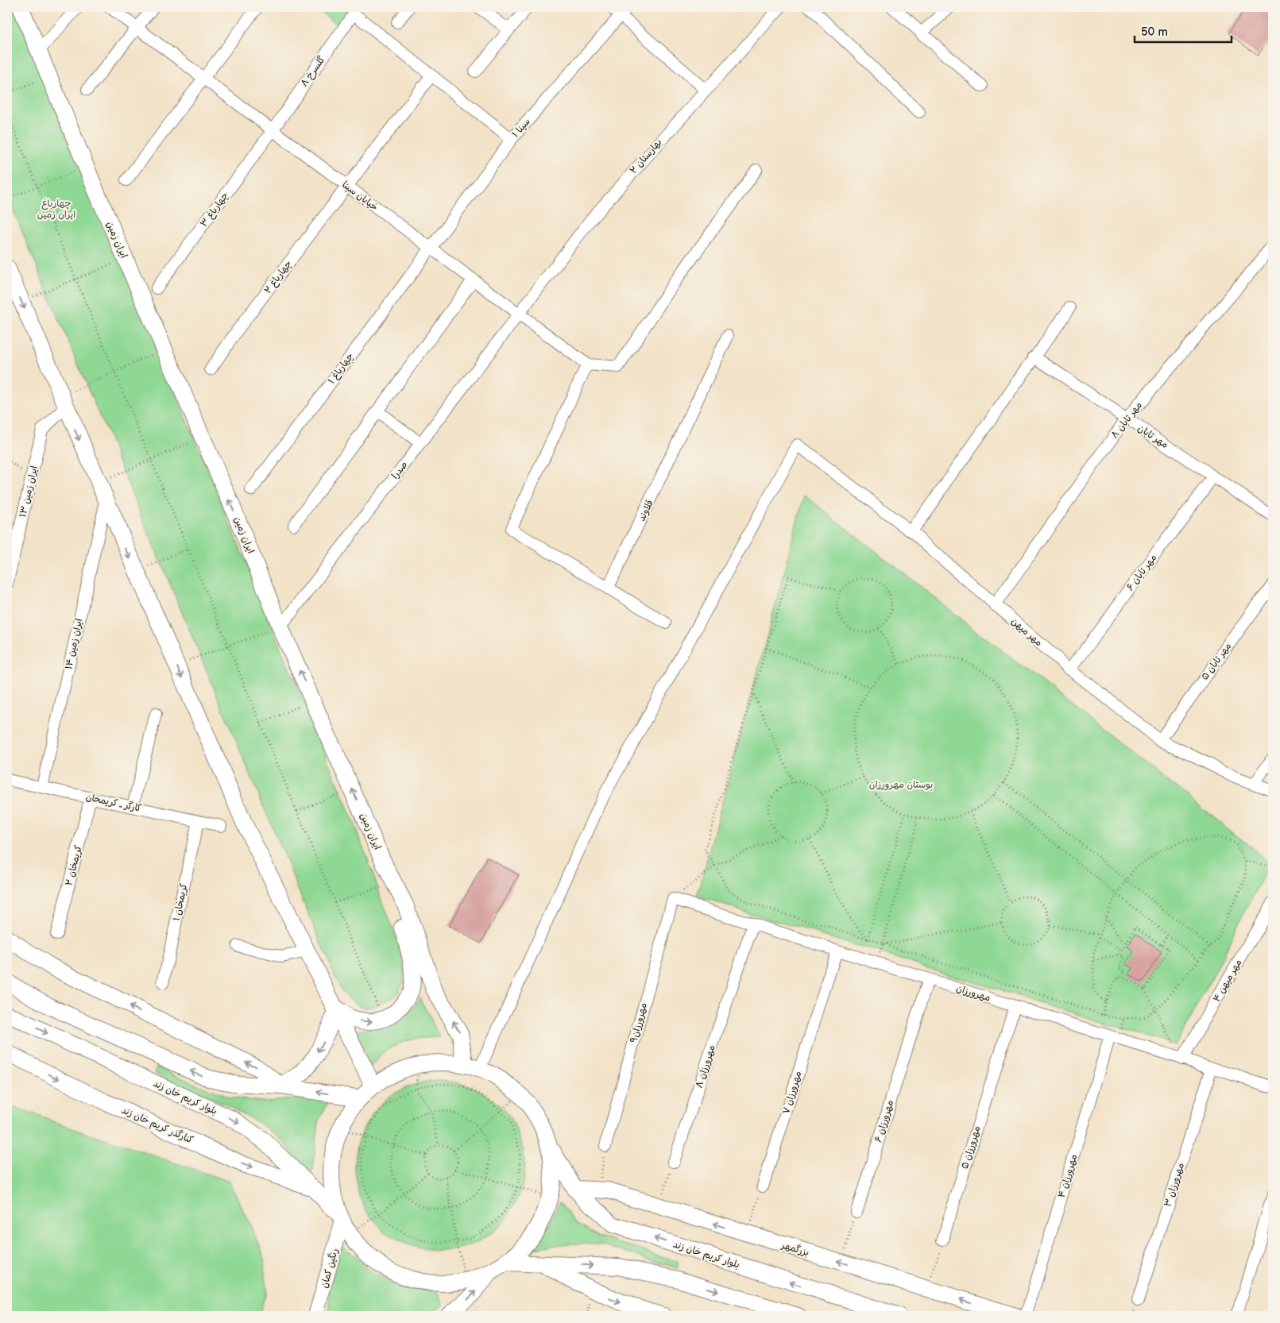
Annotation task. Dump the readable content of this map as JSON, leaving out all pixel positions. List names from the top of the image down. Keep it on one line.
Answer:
{"streets":{"main road":["ایران زمین","بلوار کریم خان زند","کنارگذر کریم خان زند","بزرگمهر"],"street":["گلسرخ ۸","سینا ۱","بهارستان ۲","خیابان سینا","چهارباغ ۳","چهارباغ ۲","چهارباغ ۱","مهر تابان ۸","مهر تابان","صدرا","ایران زمین ۱۳","قلاوند","مهر تابان ۶","مهر میهن","ایران زمین ۱۴","مهر تابان ۵","کارگر ـ کریمخان","کریمخان ۲","کریمخان ۱","مهر میهن ۴","مهرورزان","مهرورزان۹","مهرورزان ۸","مهرورزان ۷","مهرورزان ۶","مهرورزان ۵","مهرورزان ۴","مهرورزان ۳","رنگین کمان"]},"crossings":[["گلسرخ ۸","خیابان سینا"],["گلسرخ ۸","چهارباغ ۳"],["گلسرخ ۸","چهارباغ ۲"],["سینا ۱","خیابان سینا"],["سینا ۱","چهارباغ ۱"],["بهارستان ۲","خیابان سینا"],["بهارستان ۲","صدرا"],["خیابان سینا","چهارباغ ۳"],["خیابان سینا","چهارباغ ۲"],["خیابان سینا","چهارباغ ۱"],["خیابان سینا","صدرا"],["ایران زمین","صدرا"],["ایران زمین","مهر میهن"],["مهر تابان ۸","مهر تابان"],["مهر تابان ۸","مهر میهن"],["مهر تابان","مهر تابان ۶"],["مهر تابان ۶","مهر میهن"],["مهر میهن","مهر تابان ۵"],["ایران زمین ۱۴","کارگر ـ کریمخان"],["کارگر ـ کریمخان","کریمخان ۲"],["کارگر ـ کریمخان","کریمخان ۱"],["مهر میهن ۴","مهرورزان"],["مهرورزان","مهرورزان۹"],["مهرورزان","مهرورزان ۸"],["مهرورزان","مهرورزان ۷"],["مهرورزان","مهرورزان ۶"],["مهرورزان","مهرورزان ۵"],["مهرورزان","مهرورزان ۴"],["مهرورزان","مهرورزان ۳"],["بلوار کریم خان زند","کنارگذر کریم خان زند"],["بلوار کریم خان زند","بزرگمهر"],["بلوار کریم خان زند","رنگین کمان"]],"parks":["چهارباغ ایران زمین","بوستان مهرورزان"],"scale_bar":"50 m"}
